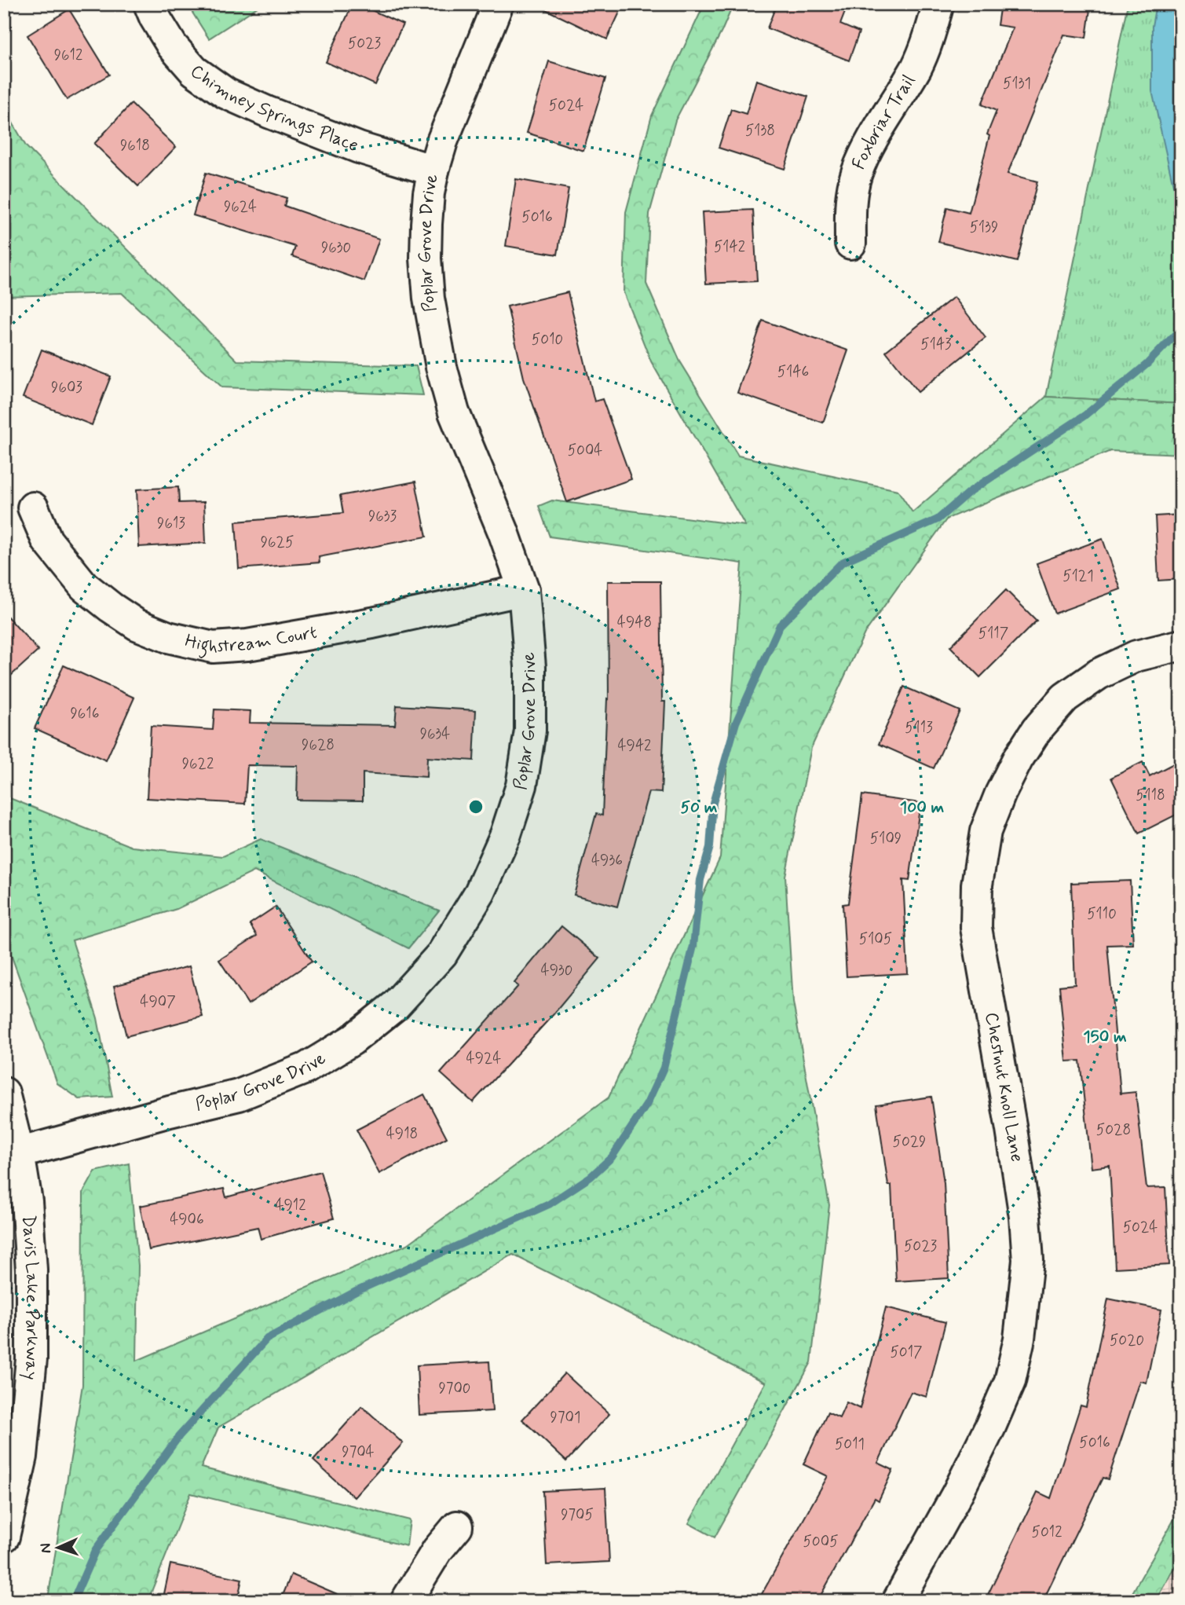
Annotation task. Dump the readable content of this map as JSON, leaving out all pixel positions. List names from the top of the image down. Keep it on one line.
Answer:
{"streets":{"street":["Chimney Springs Place","Foxbriar Trail","Poplar Grove Drive","Highstream Court","Chestnut Knoll Lane","Davis Lake Parkway"]},"crossings":[["Chimney Springs Place","Poplar Grove Drive"],["Poplar Grove Drive","Highstream Court"],["Poplar Grove Drive","Davis Lake Parkway"]],"house_numbers":["5023","9612","5131","5024","5138","9618","9624","5016","5139","5142","9630","5010","5143","5146","9603","5004","9633","9613","9625","5121","4948","5117","9616","5113","9634","9628","4942","9622","5118","5109","4936","5110","5105","4930","4907","4924","5028","4918","5029","4912","4906","5024","5023","5020","5017","9700","9701","5016","5011","9704","9705","5012","5005"],"north":"left","rings":["50 m","100 m","150 m"]}
